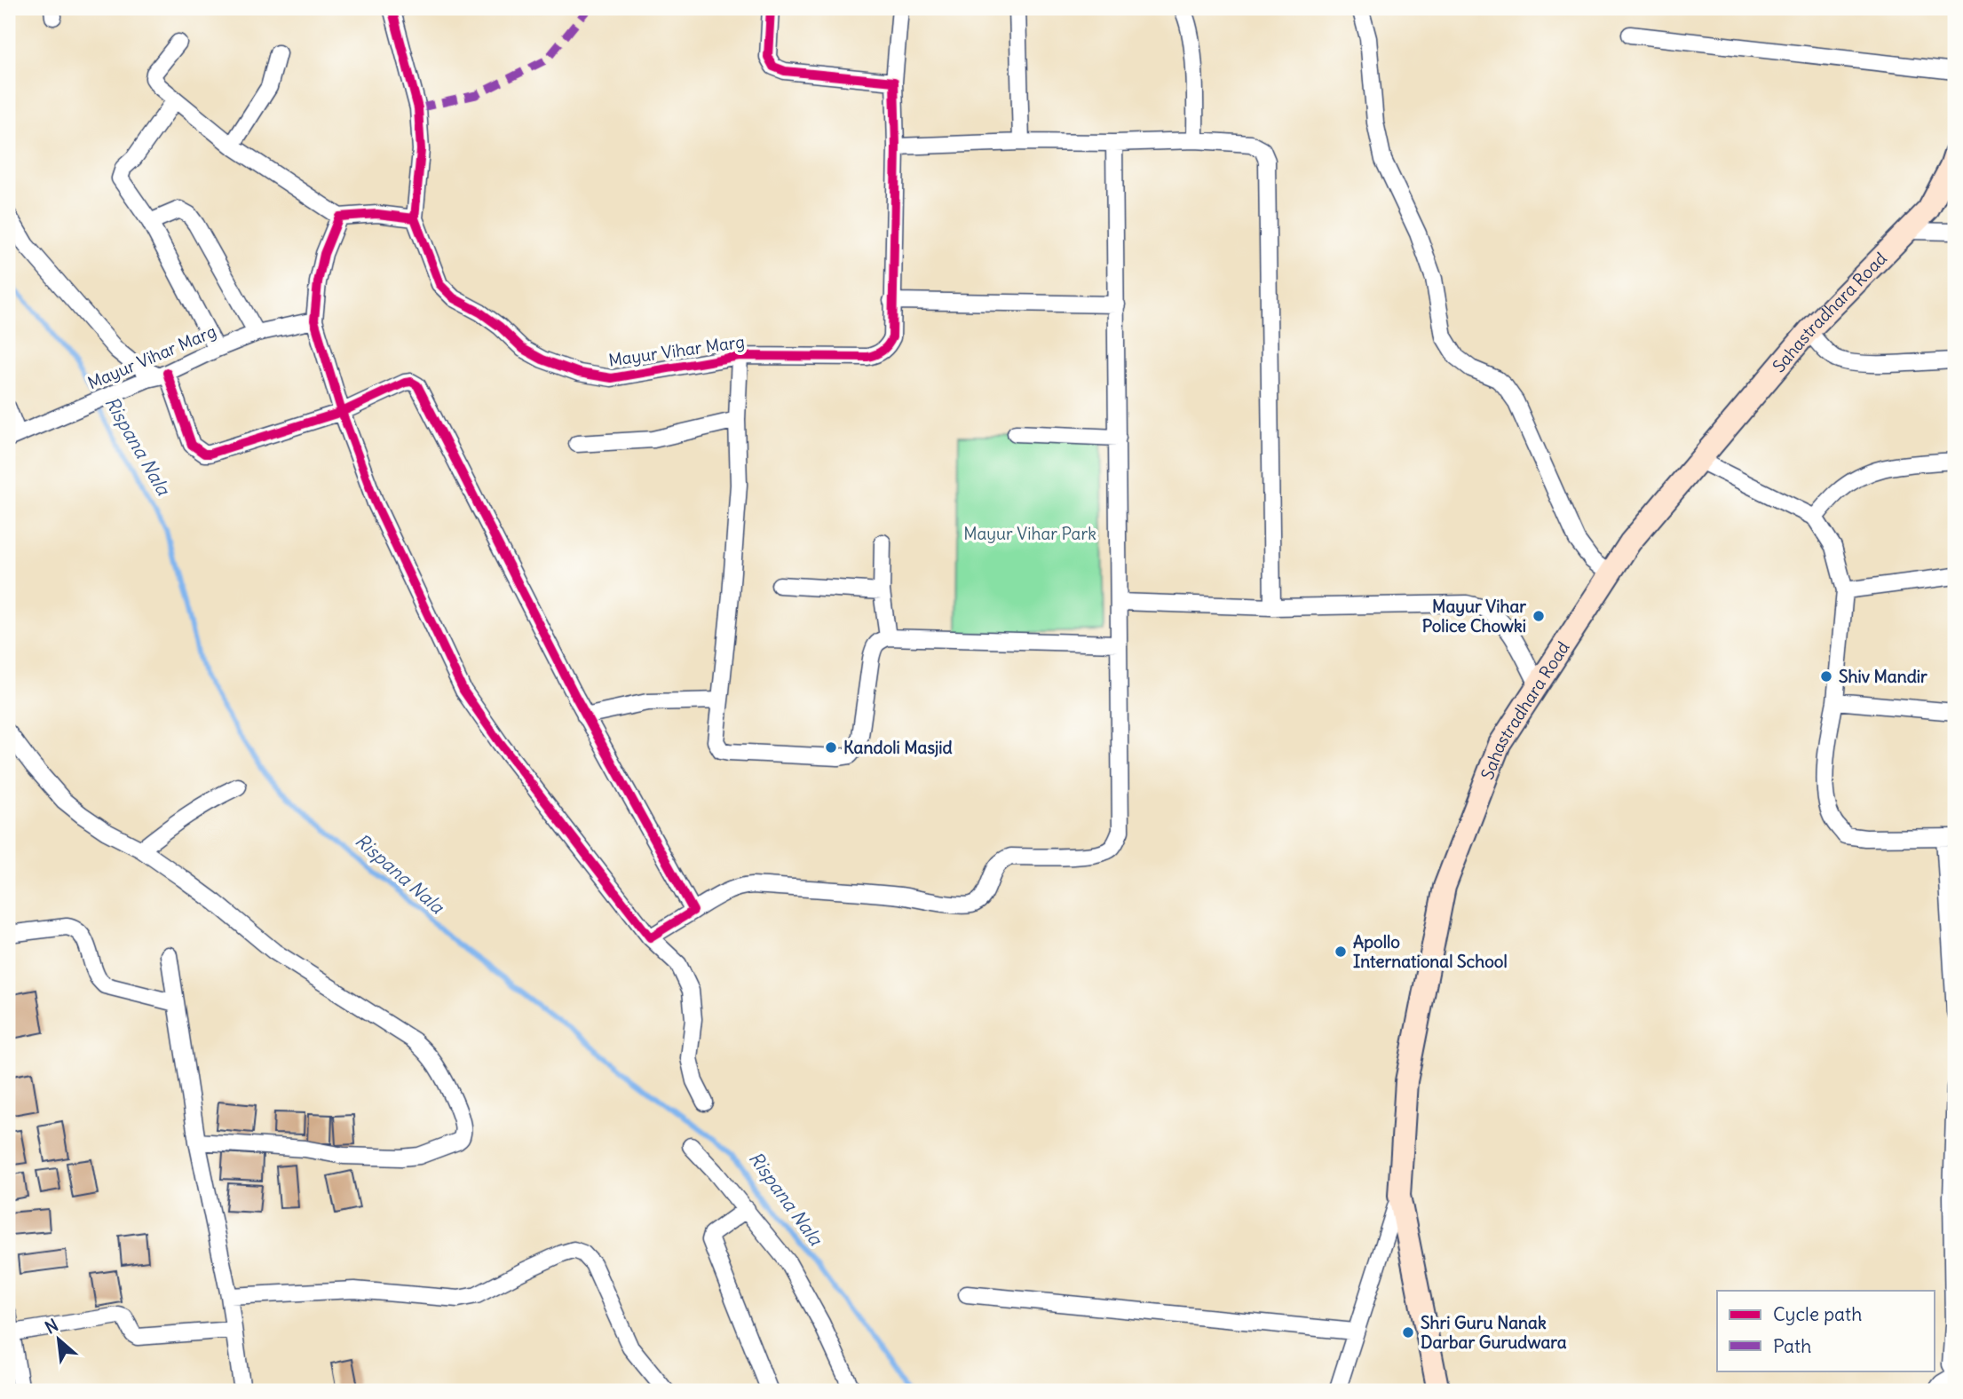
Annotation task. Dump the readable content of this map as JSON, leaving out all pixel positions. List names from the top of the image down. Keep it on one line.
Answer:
{"streets":{"main road":["Sahastradhara Road"],"street":["Mayur Vihar Marg"]},"water":["Rispana Nala"],"parks":["Mayur Vihar Park"],"places":["Mayur Vihar Police Chowki","Shiv Mandir","Kandoli Masjid","Apollo International School","Shri Guru Nanak Darbar Gurudwara"],"legend":["Cycle path","Path"],"north":"top left"}
